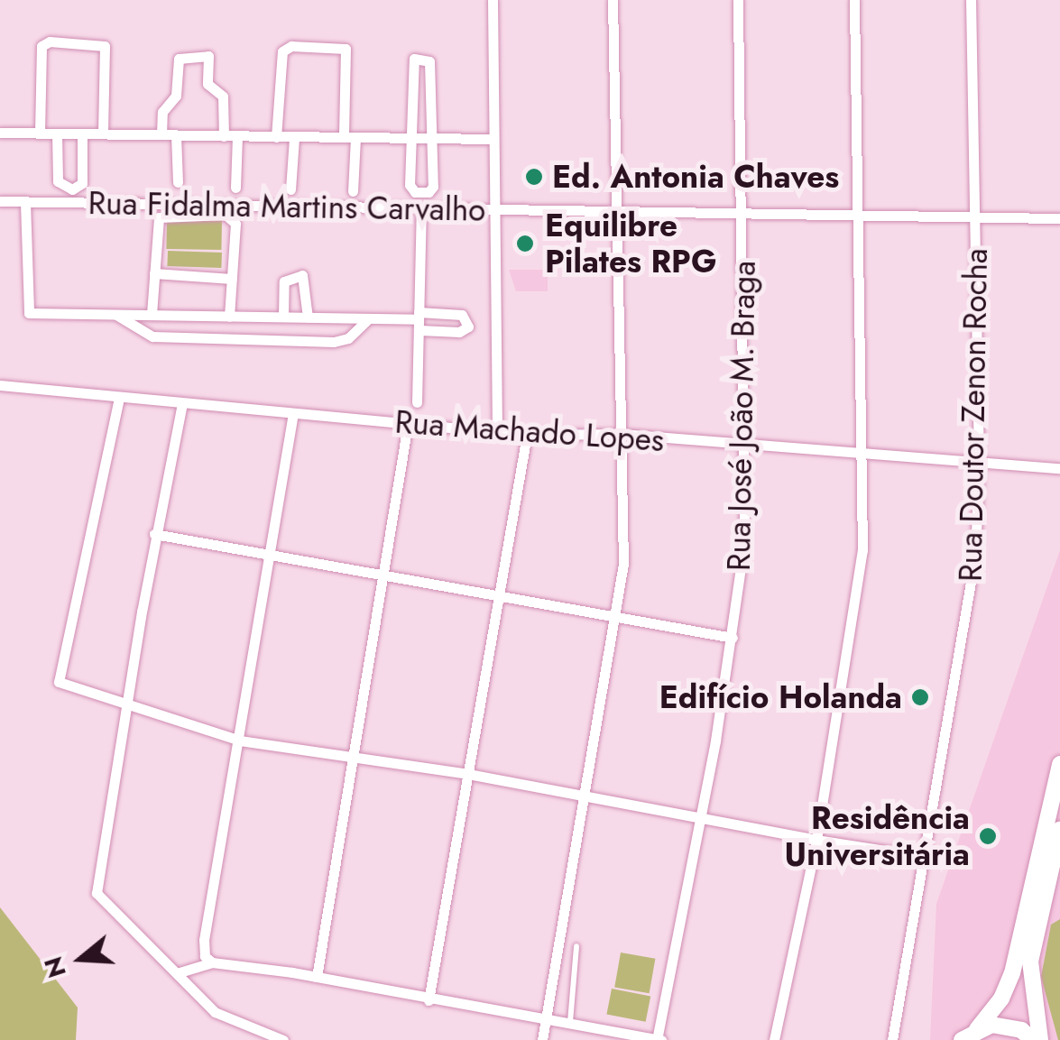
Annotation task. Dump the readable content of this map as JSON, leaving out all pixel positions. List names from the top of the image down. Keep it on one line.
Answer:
{"streets":{"street":["Rua Fidalma Martins Carvalho","Rua Doutor Zenon Rocha","Rua José João M. Braga","Rua Machado Lopes"]},"crossings":[["Rua Fidalma Martins Carvalho","Rua Doutor Zenon Rocha"],["Rua Fidalma Martins Carvalho","Rua José João M. Braga"],["Rua Doutor Zenon Rocha","Rua Machado Lopes"],["Rua José João M. Braga","Rua Machado Lopes"]],"places":["Ed. Antonia Chaves","Equilibre Pilates RPG","Edifício Holanda","Residência Universitária"],"north":"left"}
